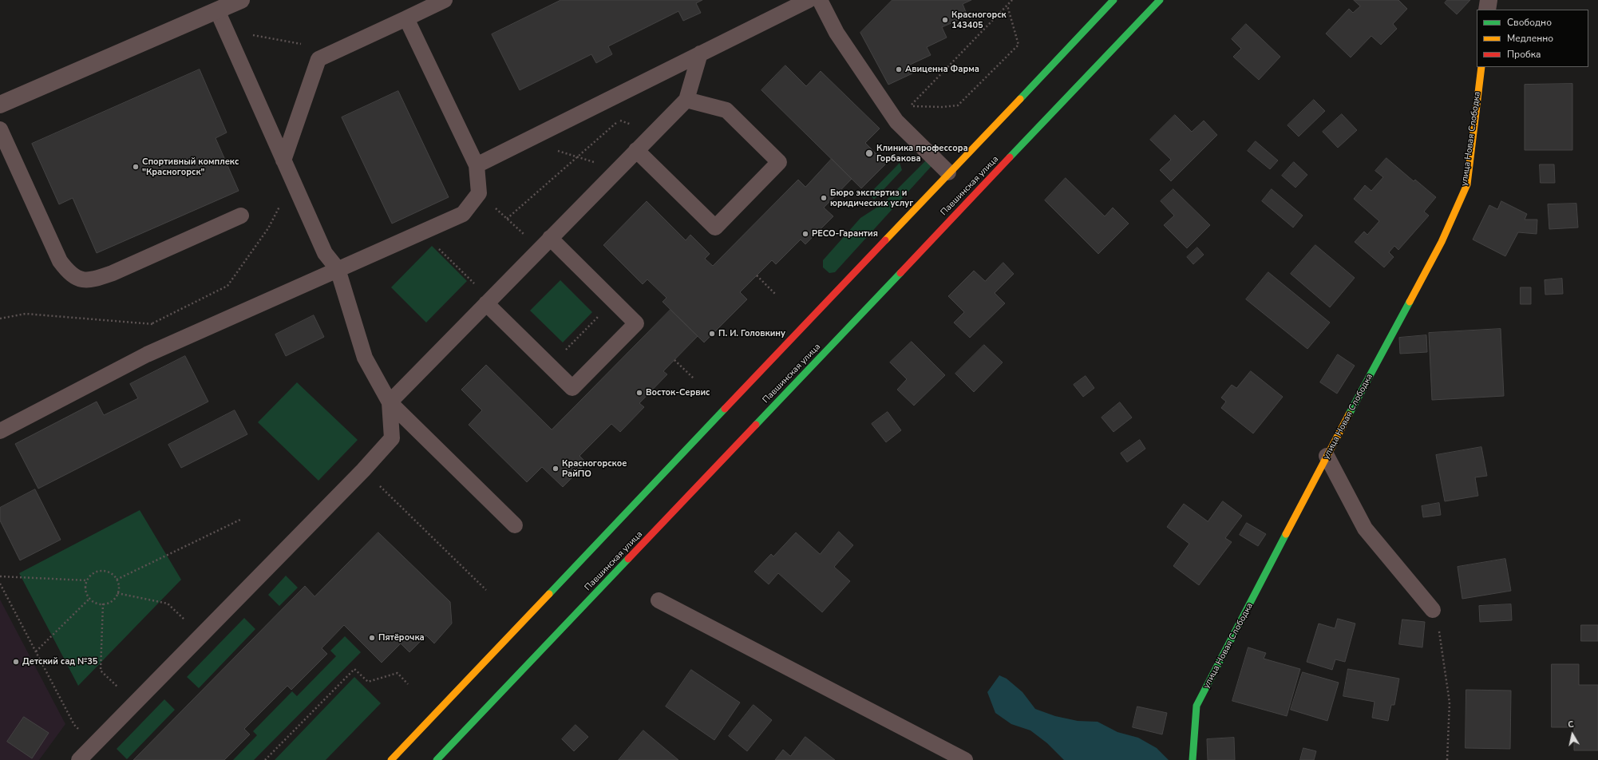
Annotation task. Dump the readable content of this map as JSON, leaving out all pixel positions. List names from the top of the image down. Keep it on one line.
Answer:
{"streets":{"main road":["улица Новая Слободка","Павшинская улица"]},"places":["Красногорск 143405","Авиценна Фарма","Клиника профессора Горбакова","Спортивный комплекс \"Красногорск\"","Бюро экспертиз и юридических услуг","РЕСО-Гарантия","П. И. Головкину","Восток-Сервис","Красногорское РайПО","Пятёрочка","Детский сад №35"],"legend":["Свободно","Медленно","Пробка"],"north":"top"}
